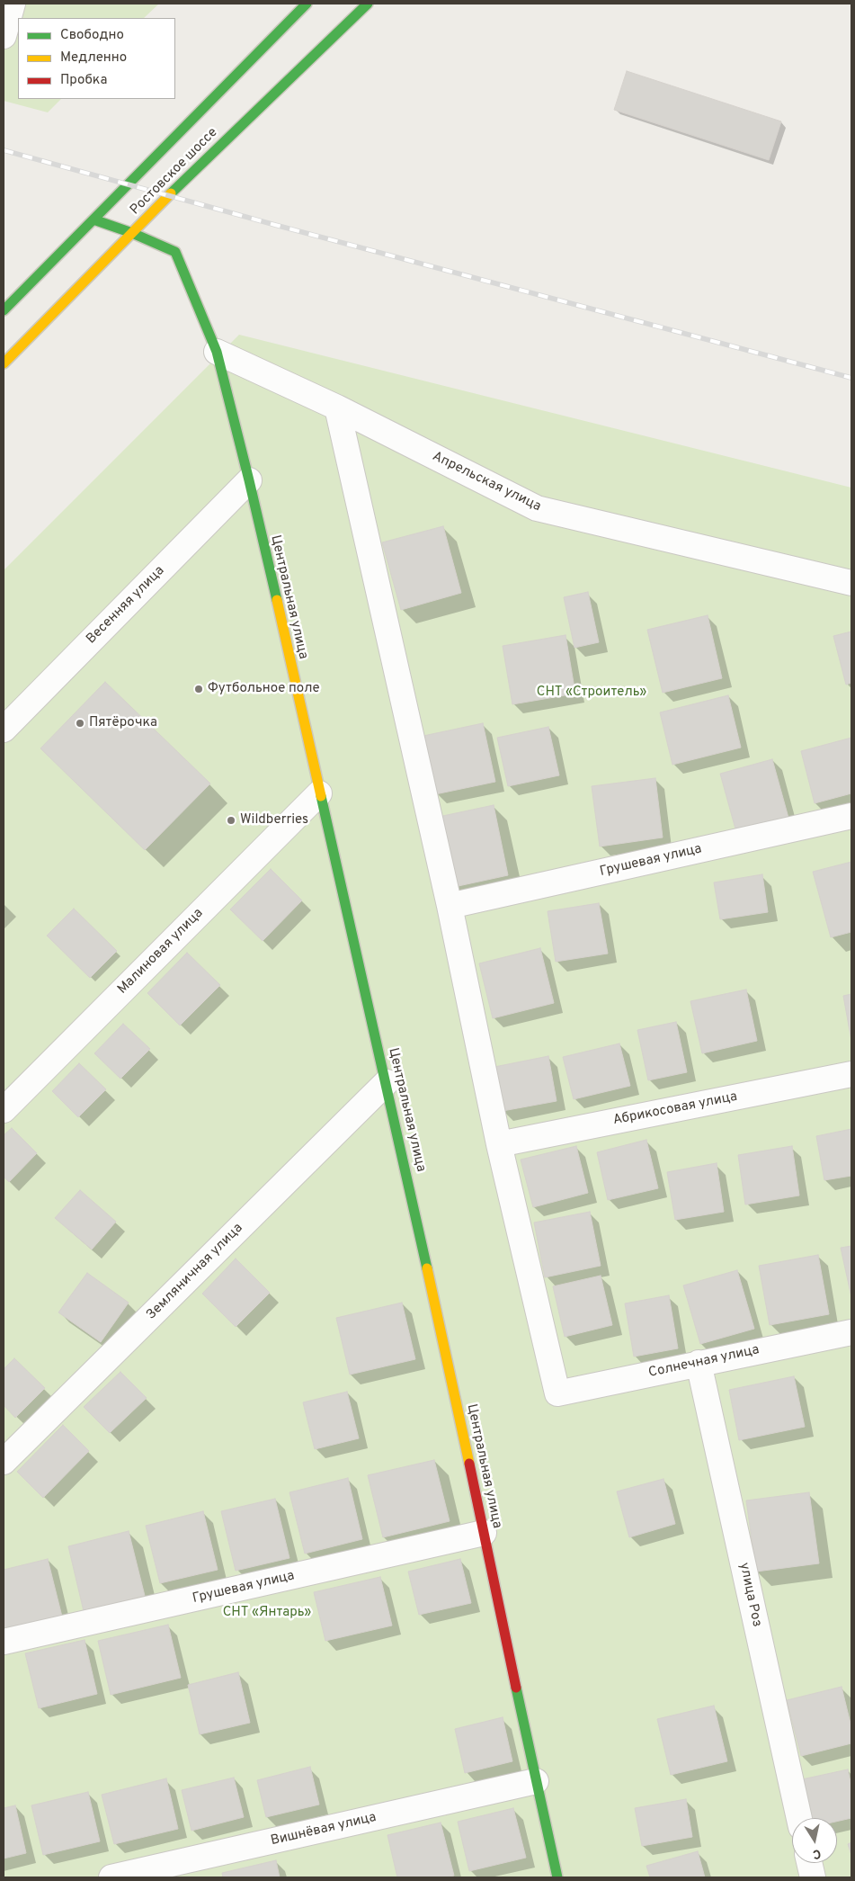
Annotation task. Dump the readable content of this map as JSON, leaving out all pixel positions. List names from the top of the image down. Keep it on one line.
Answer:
{"streets":{"main road":["Ростовское шоссе","Центральная улица"],"street":["Апрельская улица","Весенняя улица","Грушевая улица","Малиновая улица","Абрикосовая улица","Земляничная улица","Солнечная улица","улица Роз","Вишнёвая улица"]},"crossings":[["Ростовское шоссе","Центральная улица"],["Апрельская улица","Центральная улица"],["Центральная улица","Весенняя улица"],["Центральная улица","Грушевая улица"],["Центральная улица","Малиновая улица"],["Центральная улица","Земляничная улица"],["Центральная улица","Вишнёвая улица"],["Абрикосовая улица","Солнечная улица"],["Солнечная улица","улица Роз"]],"parks":["СНТ «Строитель»","СНТ «Янтарь»"],"places":["Футбольное поле","Пятёрочка","Wildberries"],"legend":["Свободно","Медленно","Пробка"],"north":"bottom"}
